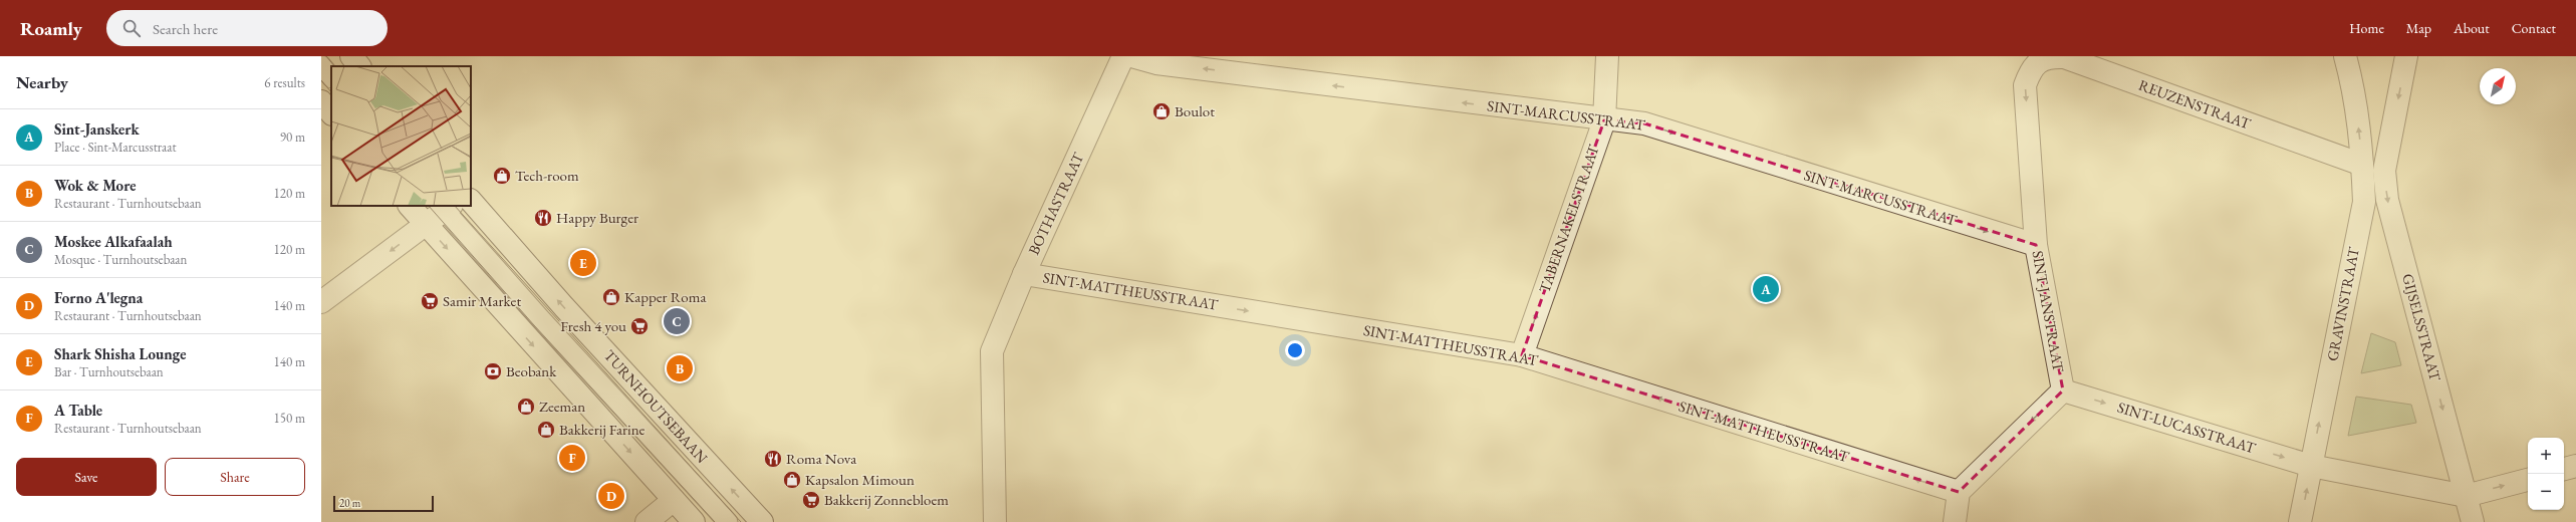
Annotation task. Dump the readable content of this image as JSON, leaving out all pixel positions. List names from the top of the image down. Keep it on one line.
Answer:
{"streets":{"street":["REUZENSTRAAT","SINT-MARCUSSTRAAT","BOTHASTRAAT","TABERNAKELSTRAAT","SINT-MATTHEUSSTRAAT","GRAVINSTRAAT","SINT-JANSTRAAT","GIJSELSSTRAAT","TURNHOUTSEBAAN","SINT-LUCASSTRAAT"]},"crossings":[["REUZENSTRAAT","GRAVINSTRAAT"],["REUZENSTRAAT","SINT-JANSTRAAT"],["REUZENSTRAAT","GIJSELSSTRAAT"],["SINT-MARCUSSTRAAT","TABERNAKELSTRAAT"],["SINT-MARCUSSTRAAT","SINT-JANSTRAAT"],["BOTHASTRAAT","SINT-MATTHEUSSTRAAT"],["TABERNAKELSTRAAT","SINT-MATTHEUSSTRAAT"],["SINT-MATTHEUSSTRAAT","SINT-JANSTRAAT"],["GRAVINSTRAAT","SINT-LUCASSTRAAT"],["SINT-JANSTRAAT","SINT-LUCASSTRAAT"],["GIJSELSSTRAAT","SINT-LUCASSTRAAT"]],"one_way":["TABERNAKELSTRAAT","GRAVINSTRAAT","SINT-JANSTRAAT","GIJSELSSTRAAT","SINT-LUCASSTRAAT"],"places":{"shop":["Boulot","Tech-room","Kapper Roma","Zeeman","Bakkerij Farine","Kapsalon Mimoun"],"restaurant":["Happy Burger","Roma Nova"],"supermarket":["Samir Market","Fresh 4 you","Bakkerij Zonnebloem"],"bank":["Beobank"]},"scale_bar":"20 m","north":"top right","page":{"header":"Roamly","search":"Search here","nav":["Home","Map","About","Contact"],"heading":["Nearby","6 results"],"list":[{"mark":"A","name":"Sint-Janskerk","note":"Place · Sint-Marcusstraat","value":"90 m"},{"mark":"B","name":"Wok & More","note":"Restaurant · Turnhoutsebaan","value":"120 m"},{"mark":"C","name":"Moskee Alkafaalah","note":"Mosque · Turnhoutsebaan","value":"120 m"},{"mark":"D","name":"Forno A'legna","note":"Restaurant · Turnhoutsebaan","value":"140 m"},{"mark":"E","name":"Shark Shisha Lounge","note":"Bar · Turnhoutsebaan","value":"140 m"},{"mark":"F","name":"A Table","note":"Restaurant · Turnhoutsebaan","value":"150 m"}],"pins":["E","A","C","B","F","D"],"map_buttons":["+","−"],"buttons":["Save","Share"],"scale":"20 m"}}
